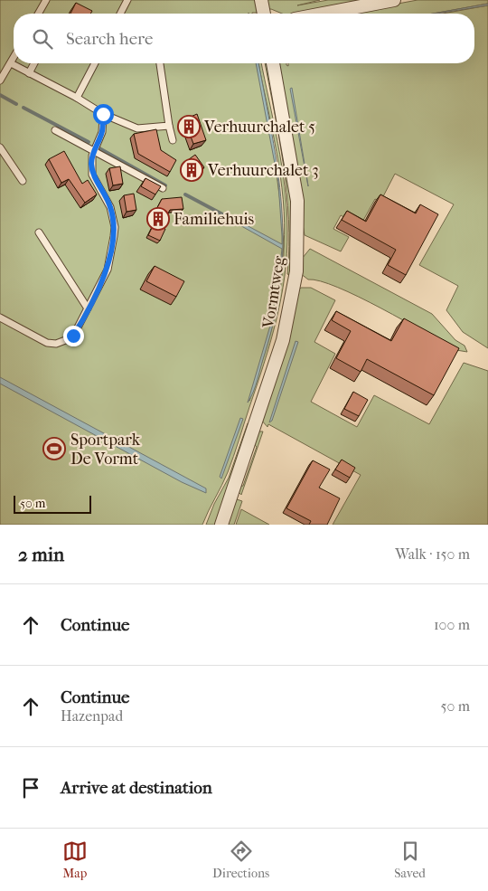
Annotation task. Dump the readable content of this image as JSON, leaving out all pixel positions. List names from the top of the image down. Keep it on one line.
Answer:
{"streets":{"street":["Vormtweg"]},"places":{"building":["Verhuurchalet 5","Verhuurchalet 3","Familiehuis"],"sports":["Sportpark De Vormt"]},"scale_bar":"50 m","page":{"search":"Search here","scale":"50 m","heading":["2 min","Walk · 150 m"],"list":[["Continue","100 m"],["Continue","Hazenpad","50 m"],"Arrive at destination"],"nav":["Map","Directions","Saved"]}}
